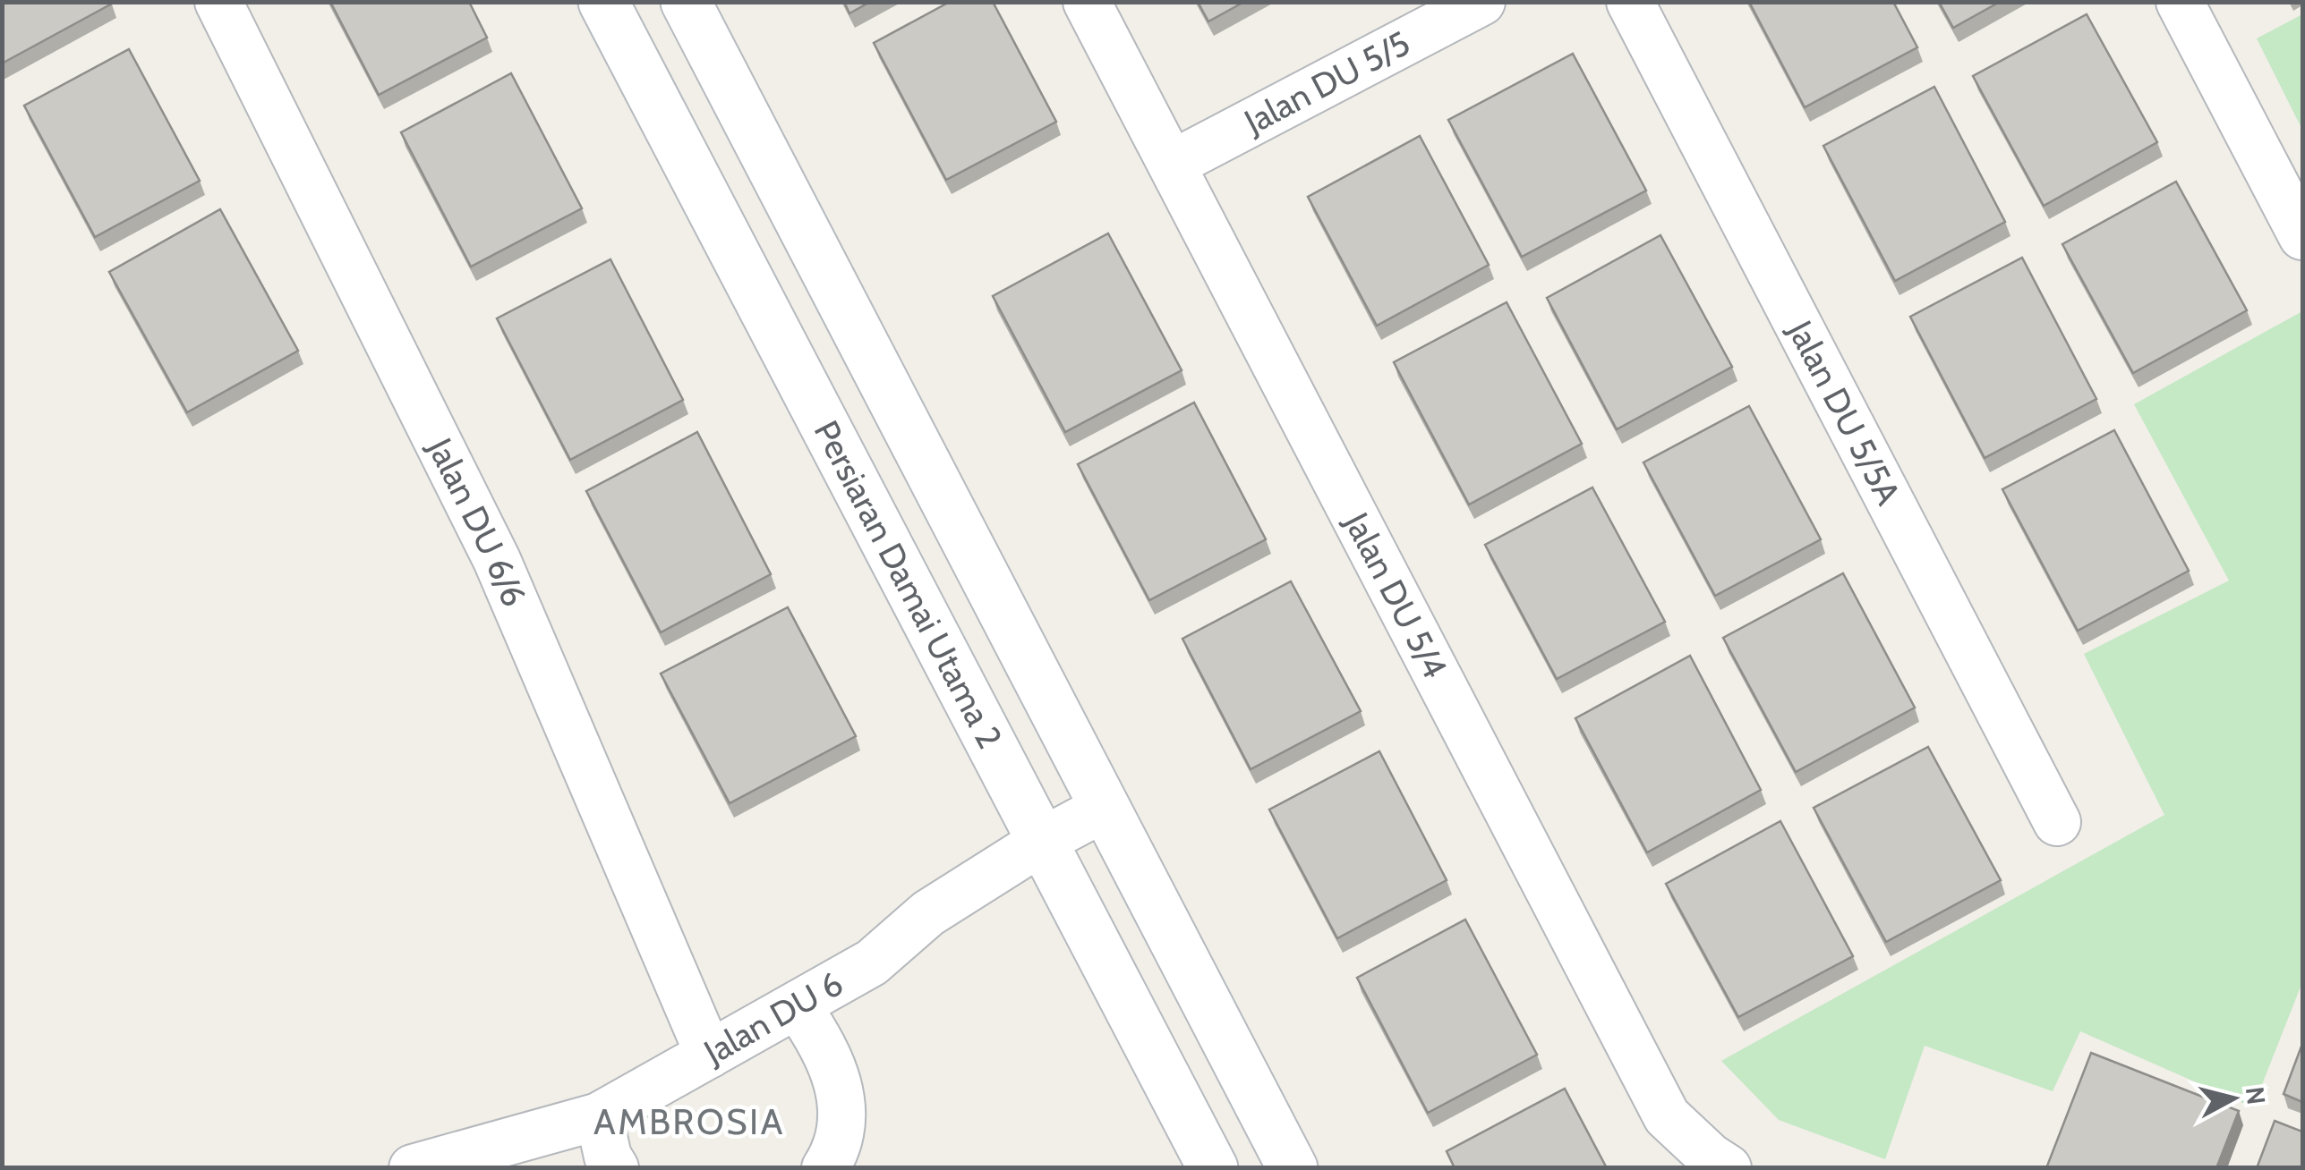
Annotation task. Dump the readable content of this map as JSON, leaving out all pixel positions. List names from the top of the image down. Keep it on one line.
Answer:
{"streets":{"street":["Jalan DU 5/5","Jalan DU 5/5A","Jalan DU 6/6","Persiaran Damai Utama 2","Jalan DU 5/4","Jalan DU 6"]},"crossings":[["Jalan DU 5/5","Jalan DU 5/4"],["Jalan DU 6/6","Jalan DU 6"],["Persiaran Damai Utama 2","Jalan DU 6"]],"districts":["AMBROSIA"],"north":"right"}
